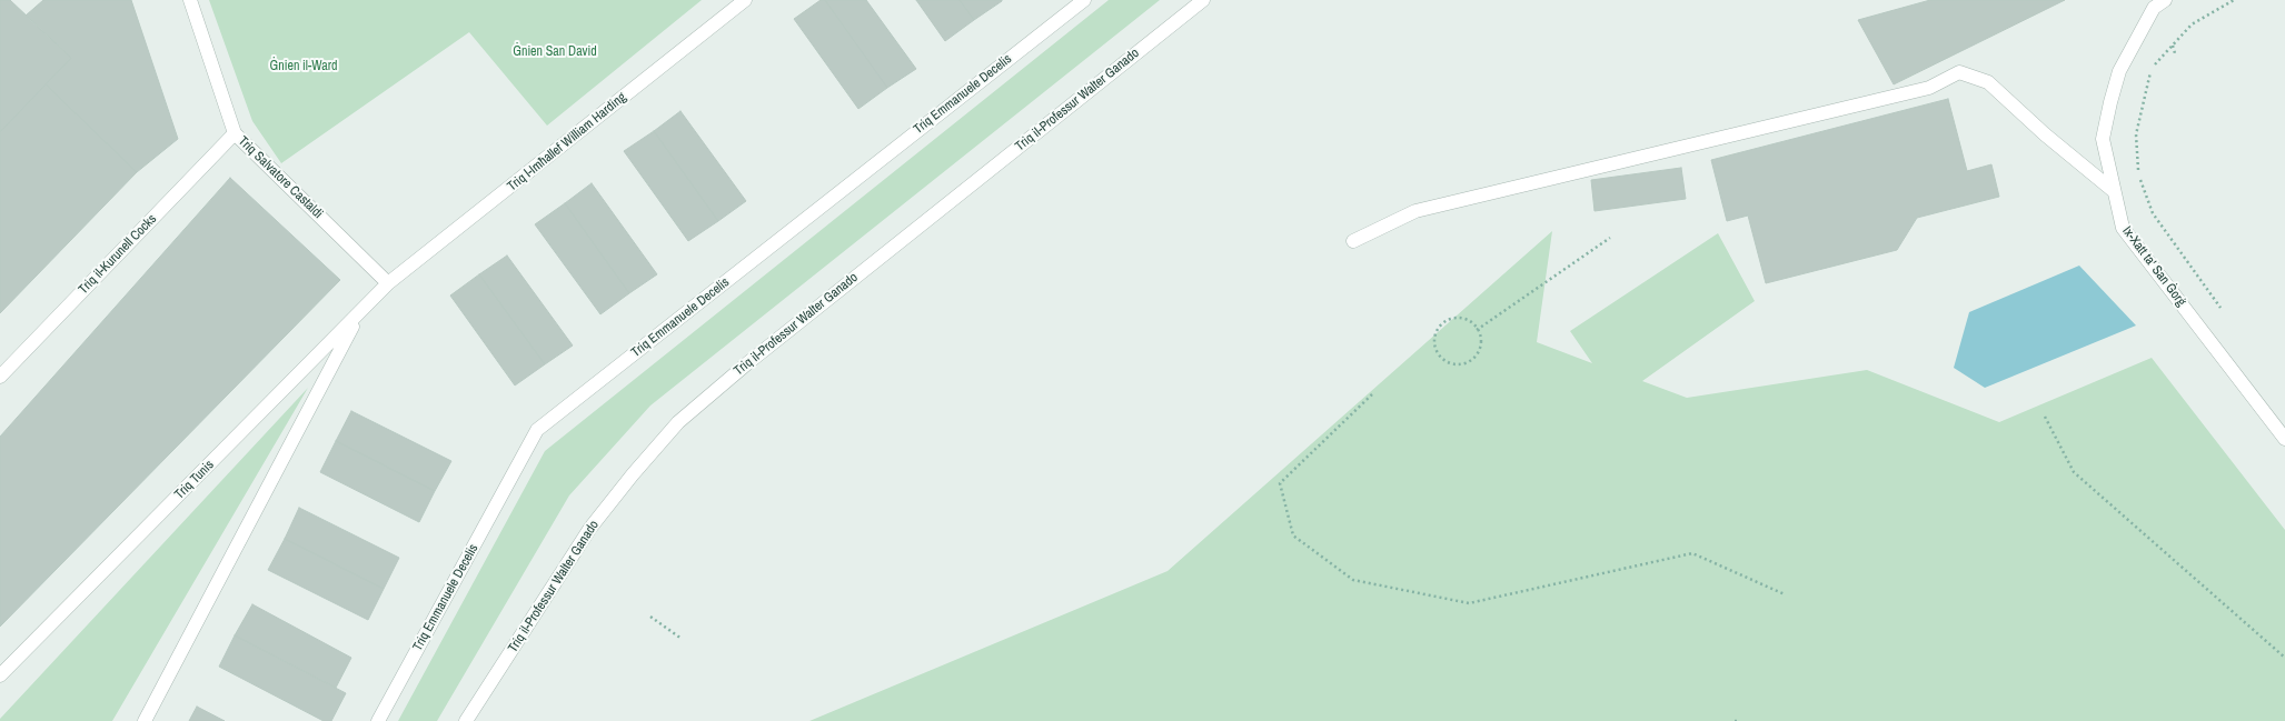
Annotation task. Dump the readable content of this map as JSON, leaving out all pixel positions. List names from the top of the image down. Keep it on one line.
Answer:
{"streets":{"street":["Triq Emmanuele Decelis","Triq il-Professur Walter Ganado","Triq l-Imħallef William Harding","Triq Salvatore Castaldi","Triq il-Kurunell Cocks","Ix-Xatt ta' San Ġorġ","Triq Tunis"]},"crossings":[["Triq l-Imħallef William Harding","Triq Salvatore Castaldi"],["Triq l-Imħallef William Harding","Triq Tunis"],["Triq Salvatore Castaldi","Triq il-Kurunell Cocks"],["Triq Salvatore Castaldi","Triq Tunis"]],"parks":["Ġnien San David","Ġnien il-Ward"]}
